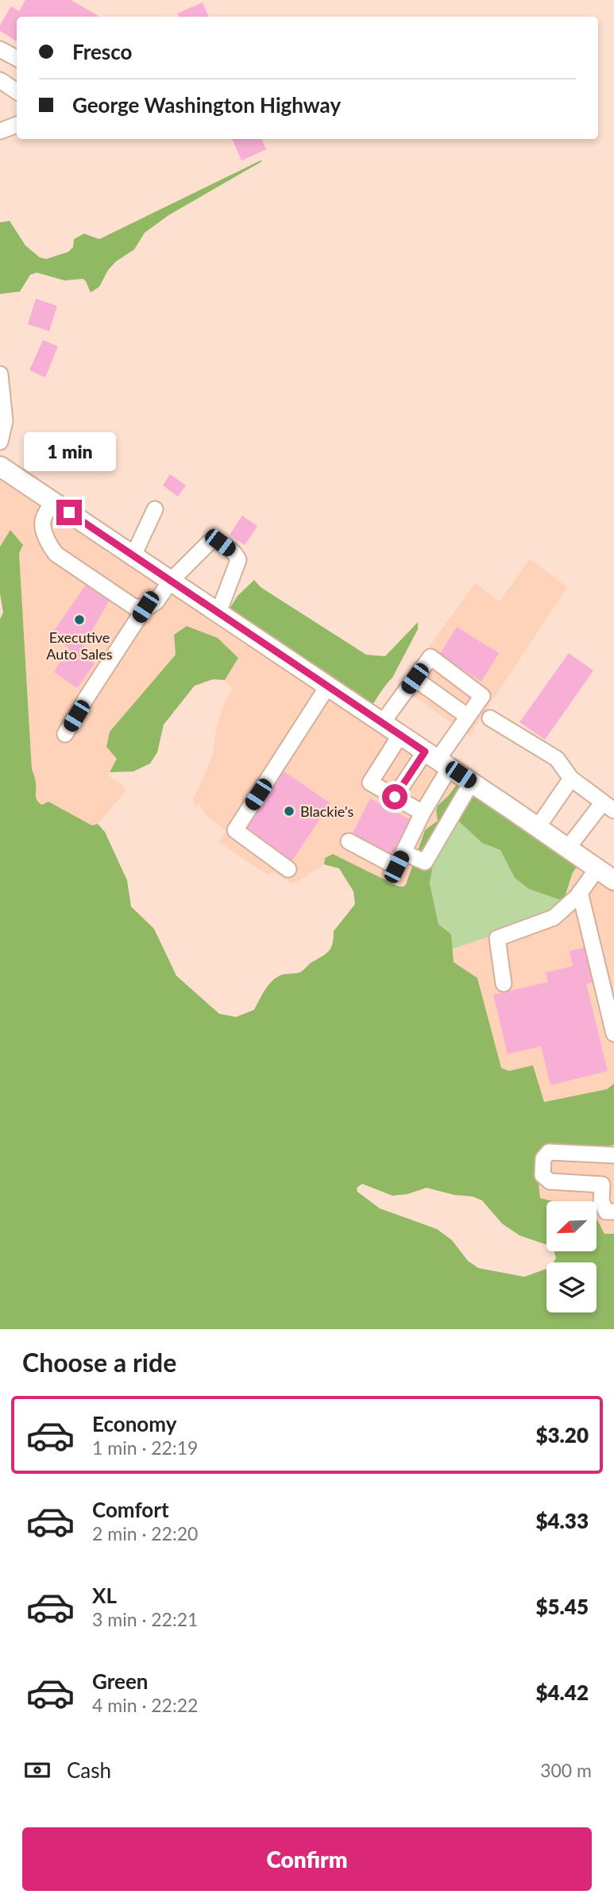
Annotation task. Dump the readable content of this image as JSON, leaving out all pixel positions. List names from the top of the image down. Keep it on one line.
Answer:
{"places":["Executive Auto Sales","Blackie's"],"north":"bottom left","page":{"banner":["Fresco","George Washington Highway"],"bubble":"1 min","heading":"Choose a ride","list":[{"name":"Economy","note":"1 min · 22:19","value":"$3.20"},{"name":"Comfort","note":"2 min · 22:20","value":"$4.33"},{"name":"XL","note":"3 min · 22:21","value":"$5.45"},{"name":"Green","note":"4 min · 22:22","value":"$4.42"}],"pay":["Cash","300 m"],"buttons":"Confirm"}}
